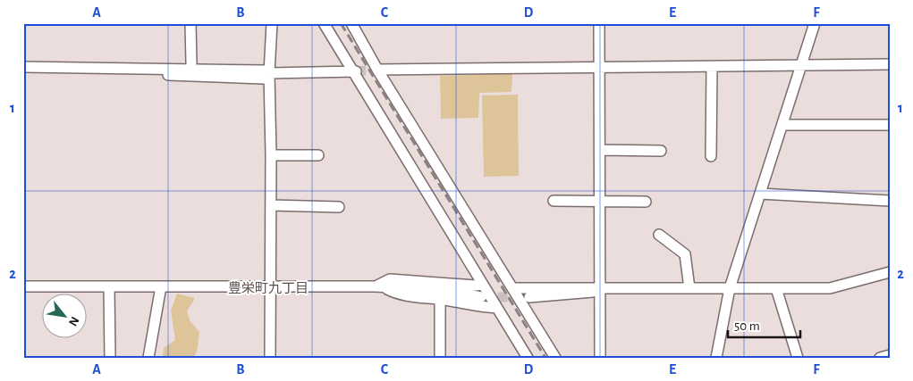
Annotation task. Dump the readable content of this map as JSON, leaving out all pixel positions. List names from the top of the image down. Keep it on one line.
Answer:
{"districts":["豊栄町九丁目"],"scale_bar":"50 m","north":"bottom right","grid":{"columns":["A","B","C","D","E","F"],"rows":["1","2"]}}
